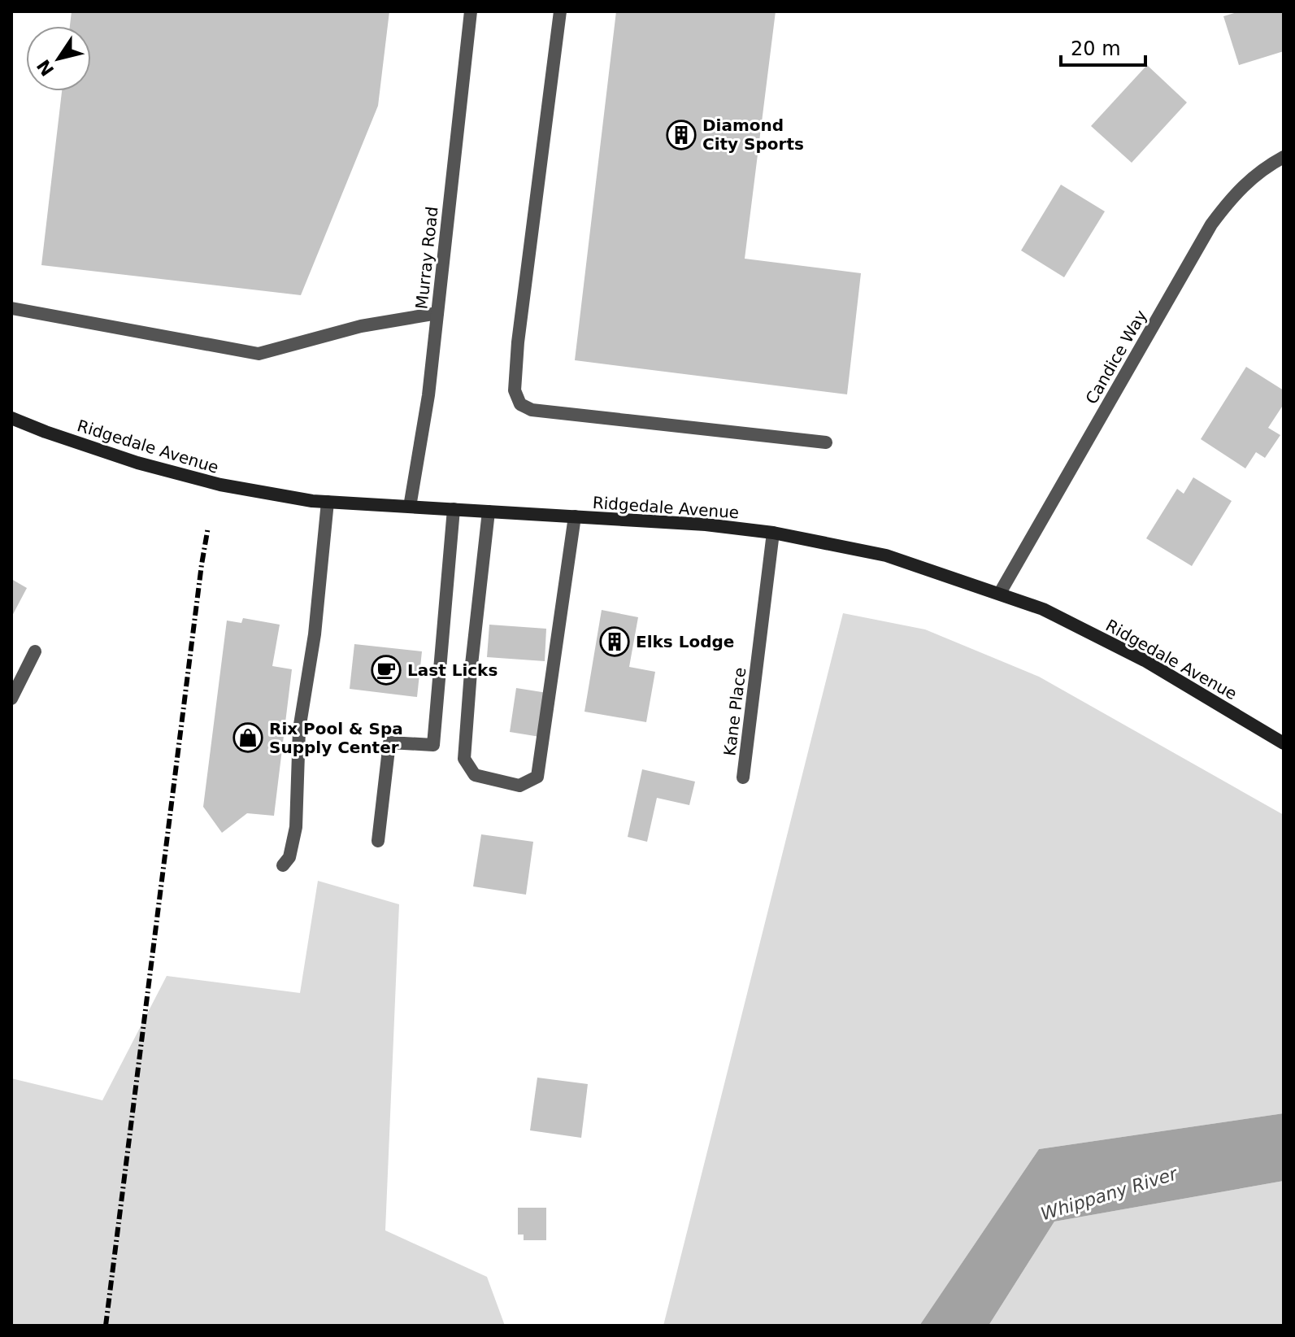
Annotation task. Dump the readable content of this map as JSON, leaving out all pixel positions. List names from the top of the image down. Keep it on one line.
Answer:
{"streets":{"main road":["Ridgedale Avenue"],"street":["Murray Road","Candice Way","Kane Place"]},"crossings":[["Murray Road","Ridgedale Avenue"],["Candice Way","Ridgedale Avenue"],["Ridgedale Avenue","Kane Place"]],"water":["Whippany River"],"places":{"building":["Diamond City Sports","Elks Lodge"],"cafe":["Last Licks"],"shop":["Rix Pool & Spa Supply Center"]},"scale_bar":"20 m","north":"bottom left"}
